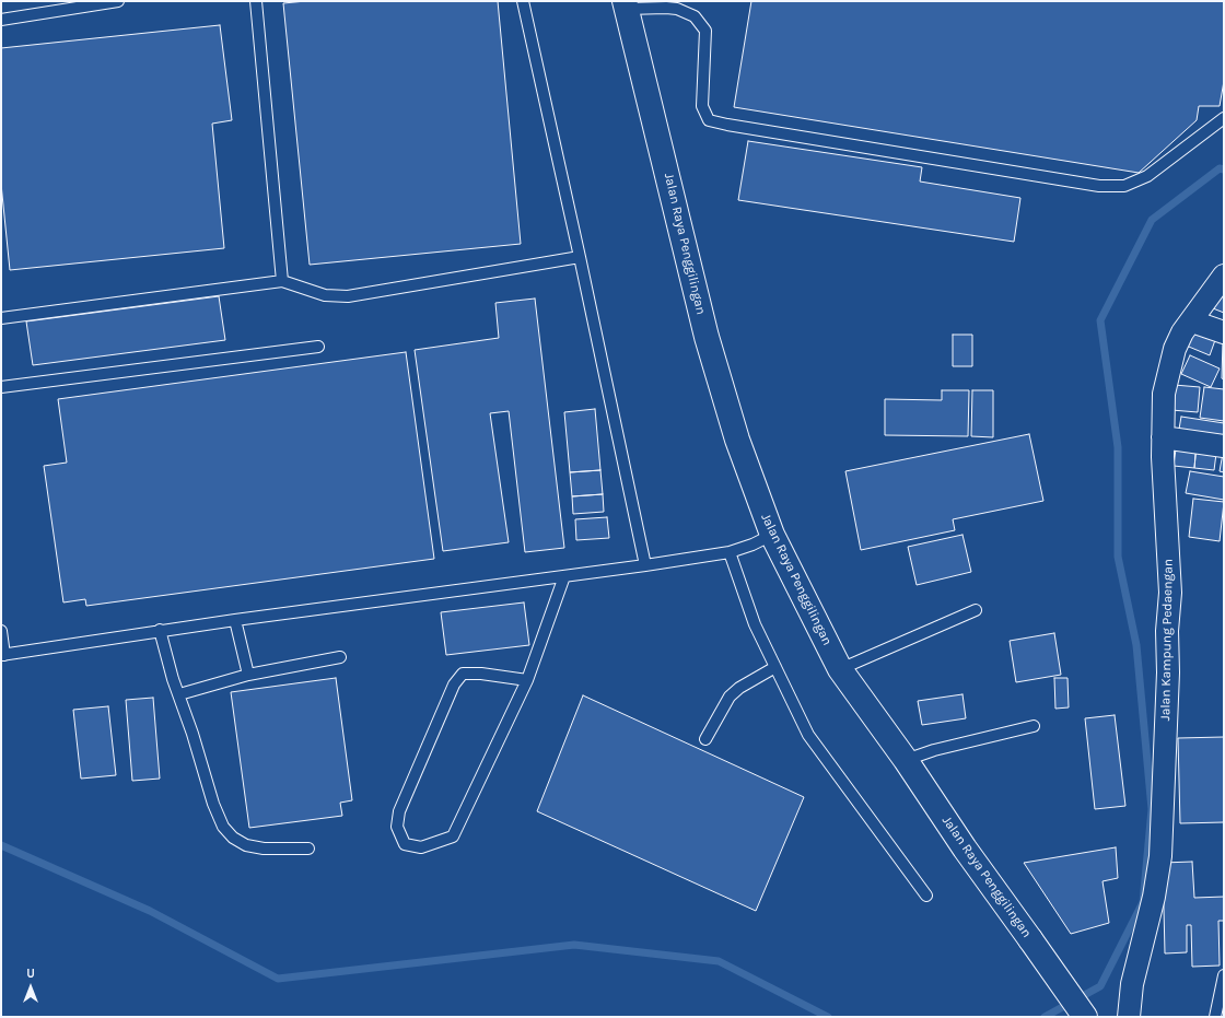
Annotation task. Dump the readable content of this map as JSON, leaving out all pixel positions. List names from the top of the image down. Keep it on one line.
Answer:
{"streets":{"street":["Jalan Raya Penggilingan","Jalan Kampung Pedaengan"]},"north":"top"}
